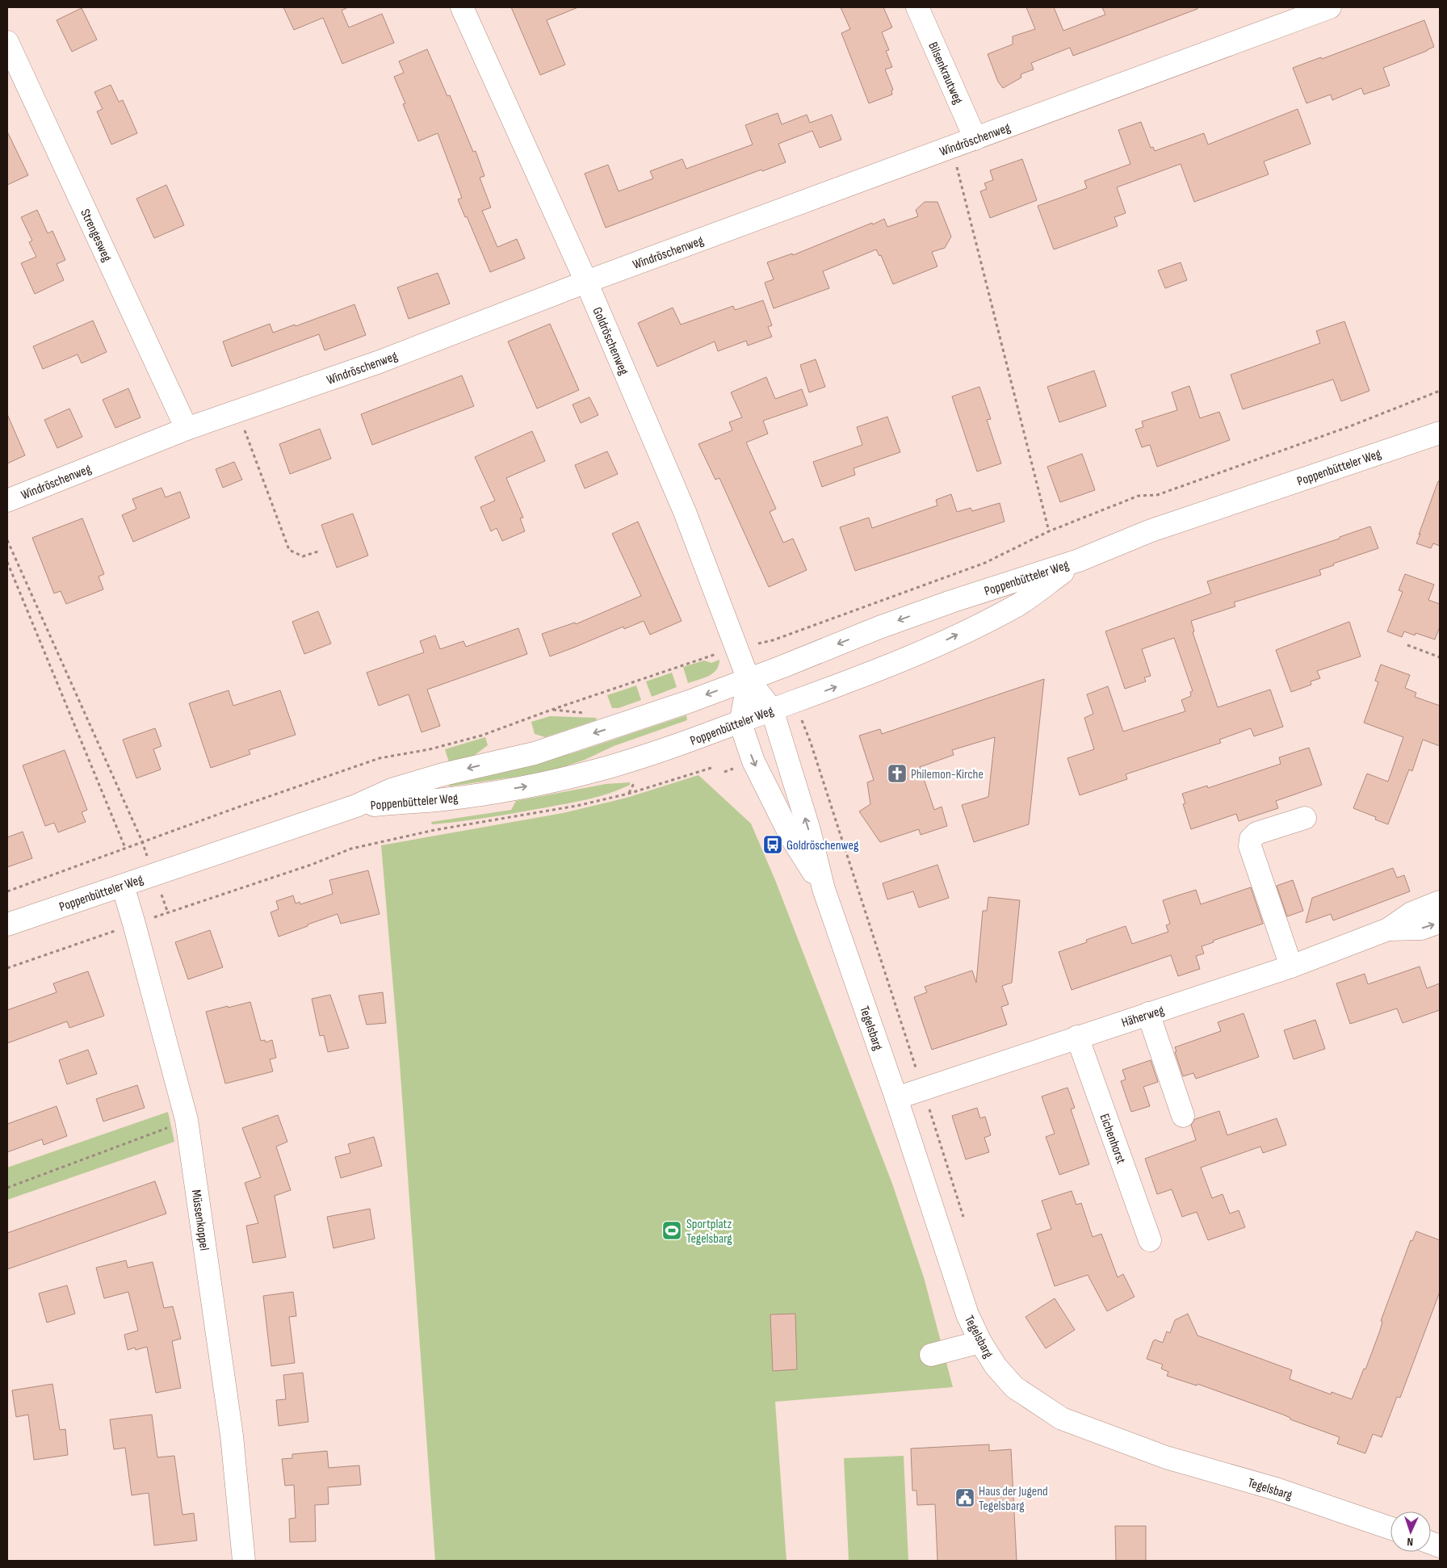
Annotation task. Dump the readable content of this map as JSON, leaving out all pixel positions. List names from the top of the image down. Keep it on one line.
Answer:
{"streets":{"street":["Bilsenkrautweg","Windröschenweg","Strengesweg","Goldröschenweg","Poppenbütteler Weg","Häherweg","Tegelsbarg","Eichenhorst","Müssenkoppel"]},"crossings":[["Bilsenkrautweg","Windröschenweg"],["Windröschenweg","Strengesweg"],["Windröschenweg","Goldröschenweg"],["Goldröschenweg","Poppenbütteler Weg"],["Goldröschenweg","Tegelsbarg"],["Poppenbütteler Weg","Tegelsbarg"],["Poppenbütteler Weg","Müssenkoppel"],["Häherweg","Tegelsbarg"],["Häherweg","Eichenhorst"]],"places":{"church":["Philemon-Kirche"],"bus stop":["Goldröschenweg"],"sports":["Sportplatz Tegelsbarg"],"public building":["Haus der Jugend Tegelsbarg"]},"north":"bottom"}
